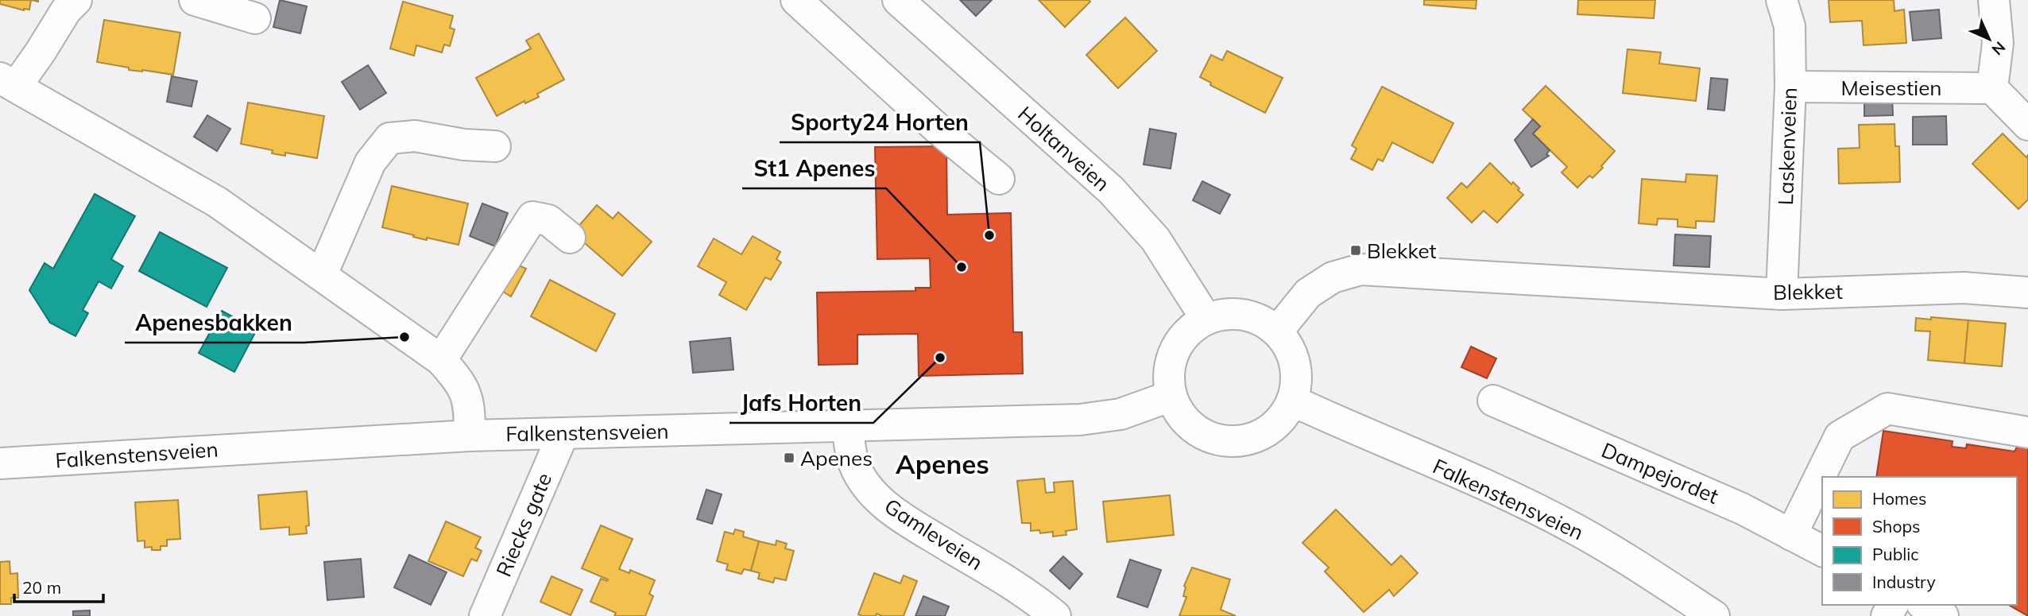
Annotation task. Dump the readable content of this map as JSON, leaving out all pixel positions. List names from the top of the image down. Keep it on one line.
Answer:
{"streets":{"main road":["Meisestien","Laskenveien","Holtanveien","Blekket","Falkenstensveien","Dampejordet","Riecks gate","Gamleveien"]},"crossings":[["Meisestien","Laskenveien"],["Laskenveien","Blekket"],["Holtanveien","Blekket"],["Holtanveien","Falkenstensveien"],["Blekket","Falkenstensveien"],["Falkenstensveien","Riecks gate"],["Falkenstensveien","Gamleveien"]],"districts":["Apenes"],"places":{"other":["Sporty24 Horten","St1 Apenes","Apenesbakken","Jafs Horten"],"transit":["Blekket","Apenes"]},"legend":["Homes","Shops","Public","Industry"],"scale_bar":"20 m","north":"bottom right"}
